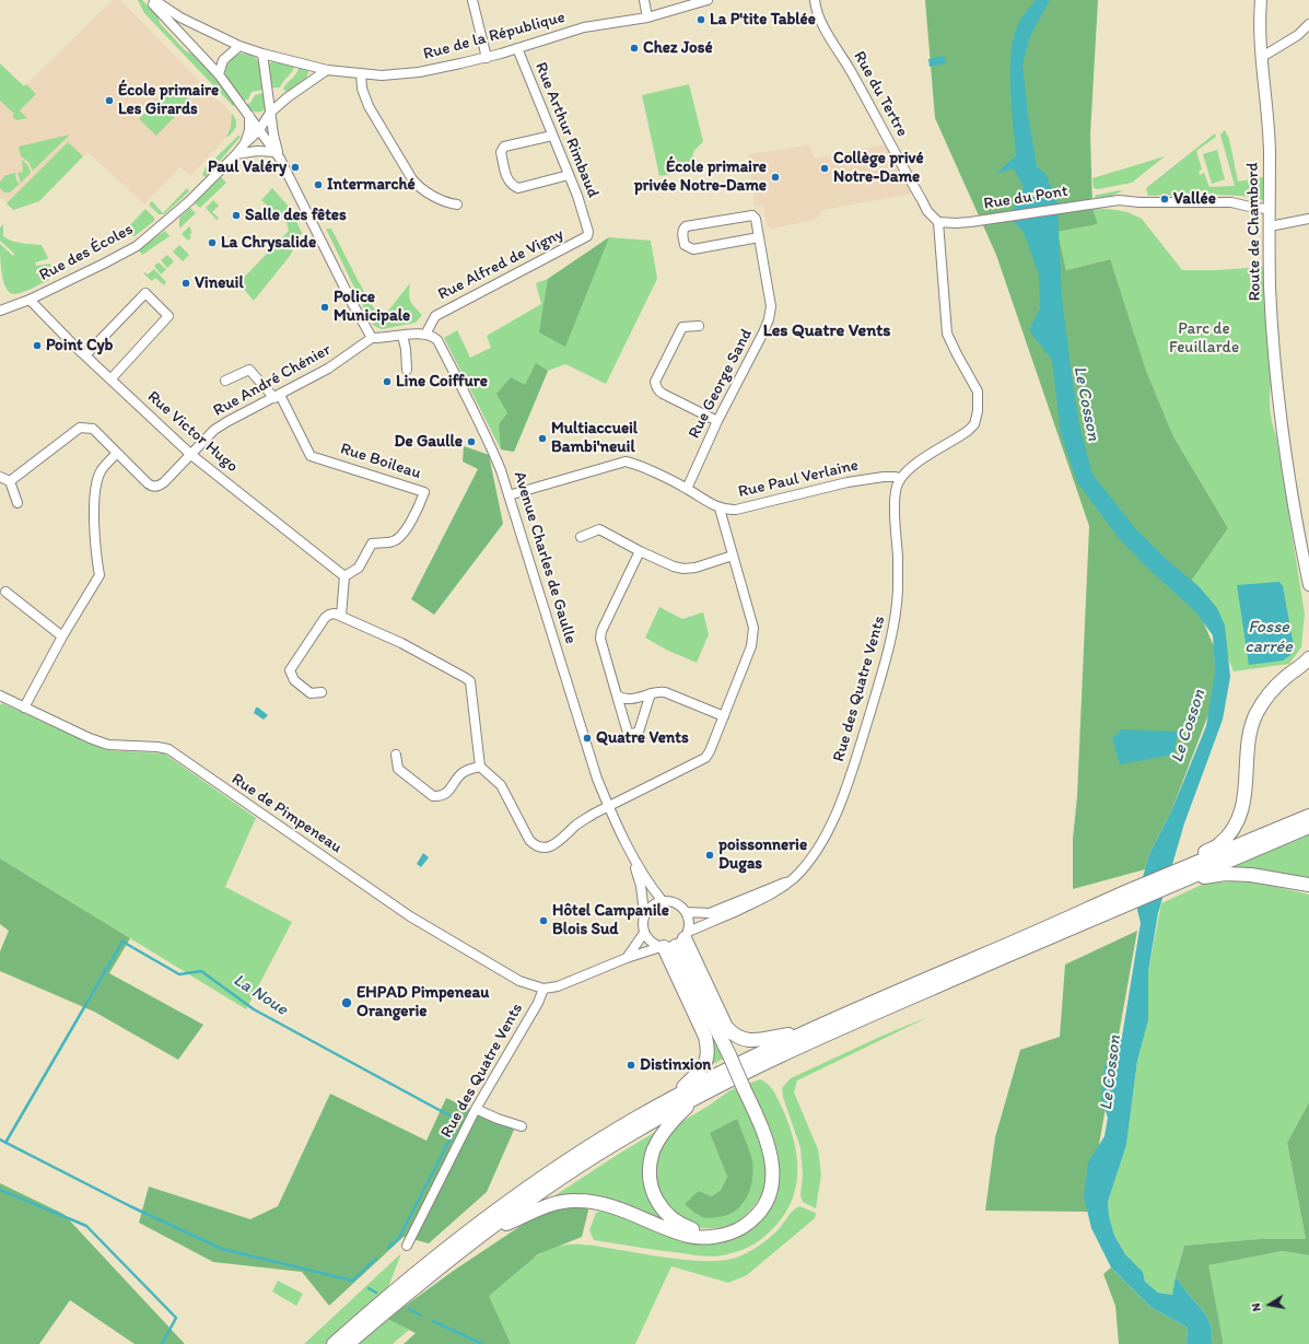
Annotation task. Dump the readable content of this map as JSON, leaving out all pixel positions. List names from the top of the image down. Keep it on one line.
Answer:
{"streets":{"main road":["Route de Chambord"],"street":["Rue de la République","Rue du Tertre","Rue Arthur Rimbaud","Rue du Pont","Rue des Écoles","Rue Alfred de Vigny","Rue André Chénier","Rue George Sand","Rue Victor Hugo","Rue Boileau","Rue Paul Verlaine","Avenue Charles de Gaulle","Rue des Quatre Vents","Rue de Pimpeneau"]},"crossings":[["Rue de la République","Rue Arthur Rimbaud"],["Rue de la République","Rue des Écoles"],["Rue du Tertre","Rue du Pont"],["Rue du Tertre","Rue des Quatre Vents"],["Rue Arthur Rimbaud","Rue Alfred de Vigny"],["Rue du Pont","Route de Chambord"],["Rue du Pont","Rue des Quatre Vents"],["Rue des Écoles","Rue Victor Hugo"],["Rue Alfred de Vigny","Avenue Charles de Gaulle"],["Rue André Chénier","Rue Victor Hugo"],["Rue André Chénier","Rue Boileau"],["Rue George Sand","Rue Paul Verlaine"],["Rue Victor Hugo","Rue Boileau"],["Rue Paul Verlaine","Avenue Charles de Gaulle"],["Rue Paul Verlaine","Rue des Quatre Vents"],["Avenue Charles de Gaulle","Rue des Quatre Vents"],["Rue des Quatre Vents","Rue de Pimpeneau"]],"districts":["Les Quatre Vents"],"water":["Le Cosson","Fosse carrée","La Noue"],"parks":["Parc de Feuillarde"],"places":["La P'tite Tablée","Chez José","École primaire Les Girards","Paul Valéry","Collège privé Notre-Dame","École primaire privée Notre-Dame","Intermarché","Vallée","Salle des fêtes","La Chrysalide","Vineuil","Police Municipale","Point Cyb","Line Coiffure","Multiaccueil Bambi'neuil","De Gaulle","Quatre Vents","poissonnerie Dugas","Hôtel Campanile Blois Sud","EHPAD Pimpeneau Orangerie","Distinxion"],"north":"left"}
